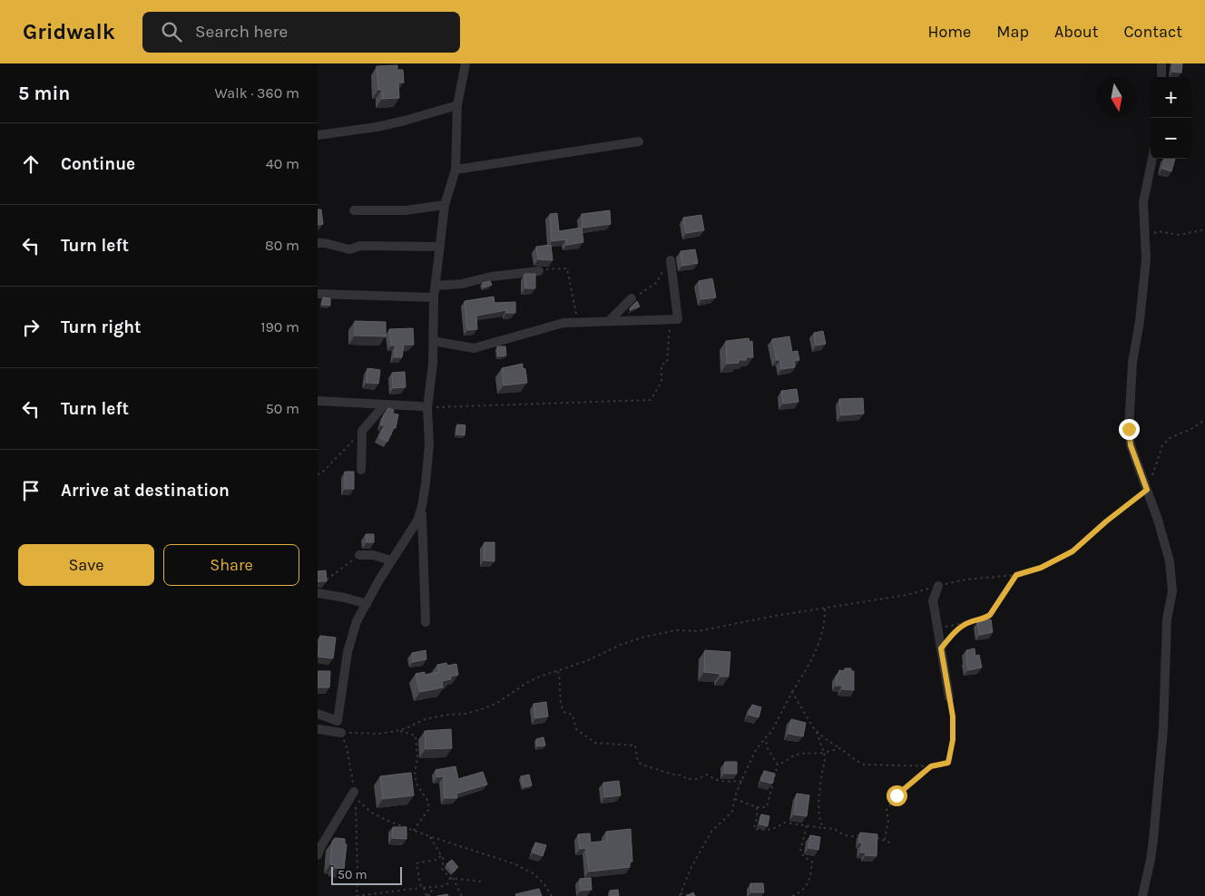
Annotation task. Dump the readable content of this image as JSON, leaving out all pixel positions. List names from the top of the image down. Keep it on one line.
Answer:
{"scale_bar":"50 m","north":"bottom","page":{"header":"Gridwalk","search":"Search here","nav":["Home","Map","About","Contact"],"heading":["5 min","Walk · 360 m"],"map_buttons":["+","−"],"list":[["Continue","40 m"],["Turn left","80 m"],["Turn right","190 m"],["Turn left","50 m"],"Arrive at destination"],"buttons":["Save","Share"],"scale":"50 m"}}
